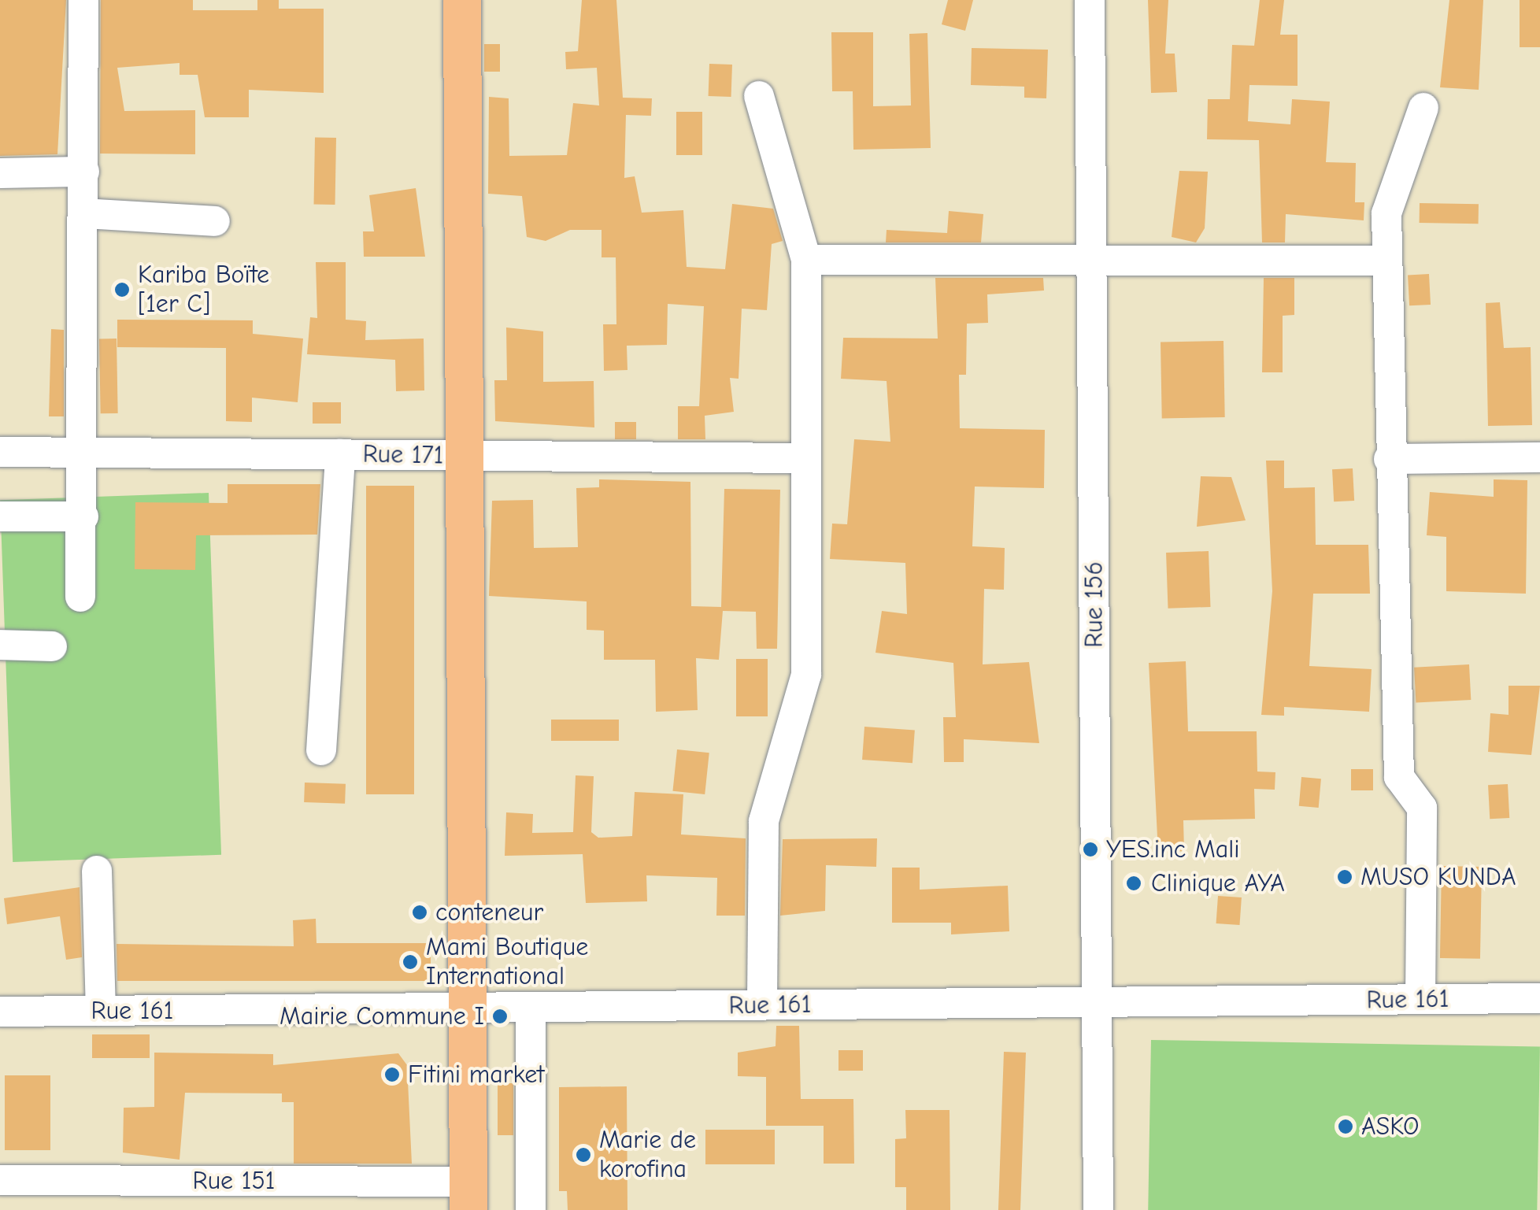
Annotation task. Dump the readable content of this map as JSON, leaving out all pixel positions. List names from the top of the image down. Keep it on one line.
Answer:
{"streets":{"street":["Rue 171","Rue 156","Rue 161","Rue 151"]},"crossings":[["Rue 156","Rue 161"]],"places":["Kariba Boïte [1er C]","YES.inc Mali","MUSO KUNDA","Clinique AYA","conteneur","Mami Boutique International","Mairie Commune I","Fitini market","ASKO","Marie de korofina"]}
